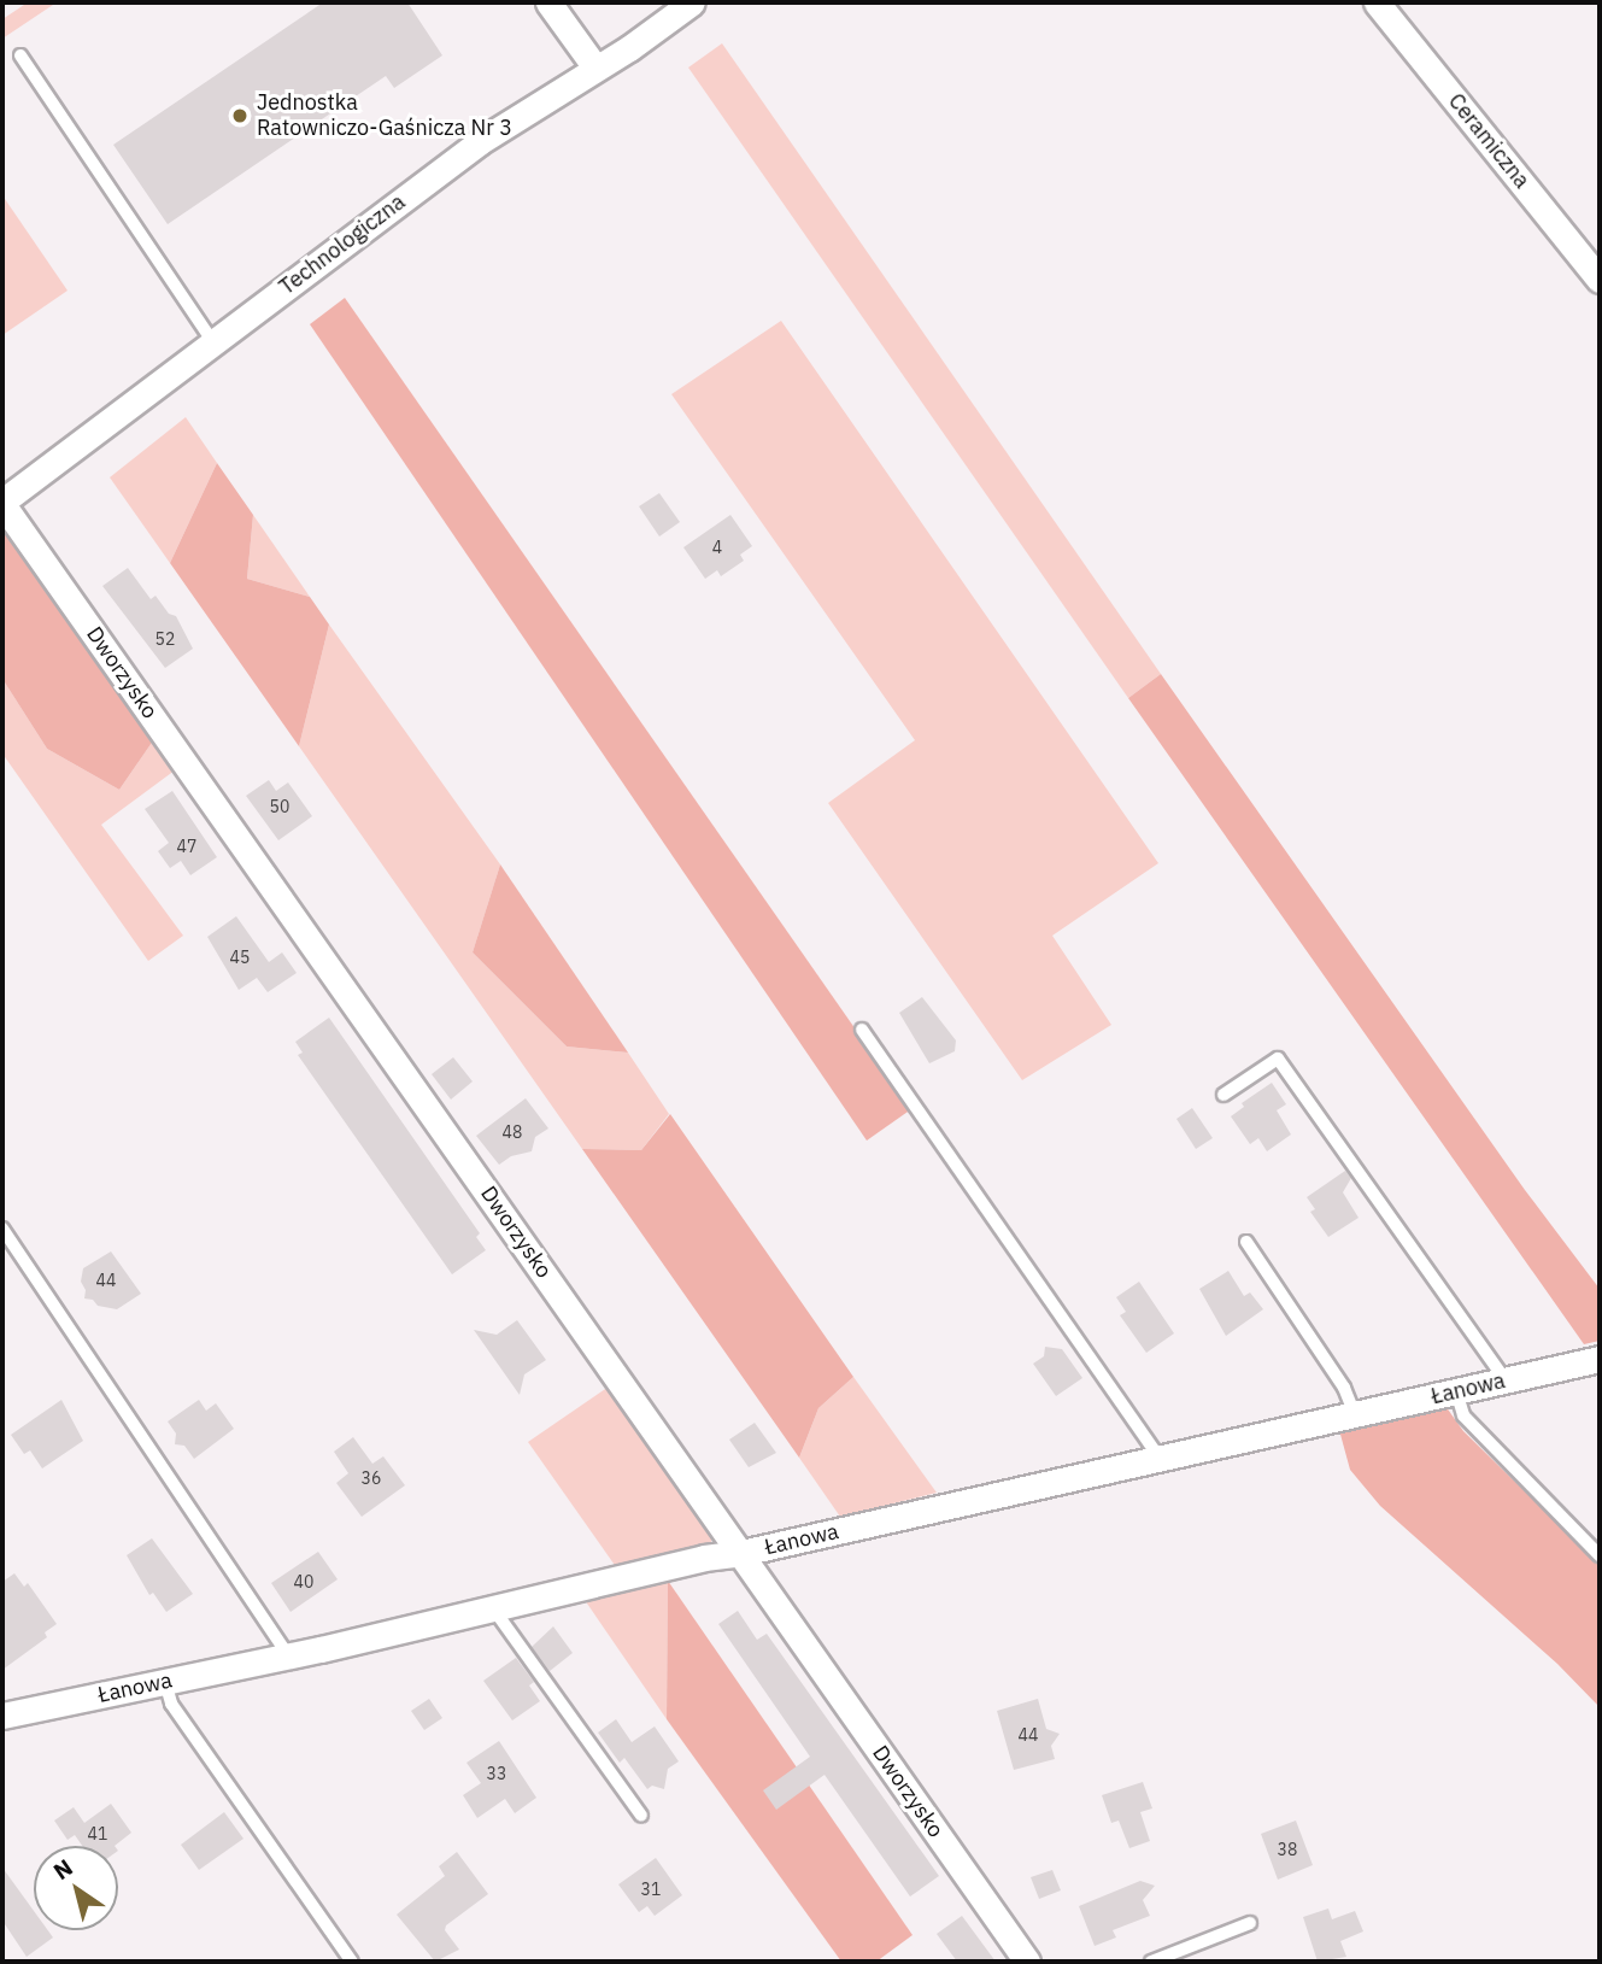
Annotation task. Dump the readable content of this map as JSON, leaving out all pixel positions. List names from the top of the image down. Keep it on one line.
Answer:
{"streets":{"street":["Ceramiczna","Technologiczna","Dworzysko","Łanowa"]},"crossings":[["Technologiczna","Dworzysko"],["Dworzysko","Łanowa"]],"places":["Jednostka Ratowniczo-Gaśnicza Nr 3"],"house_numbers":["4","52","50","47","45","48","44","36","40","44","33","41","38","31"],"north":"top left"}
